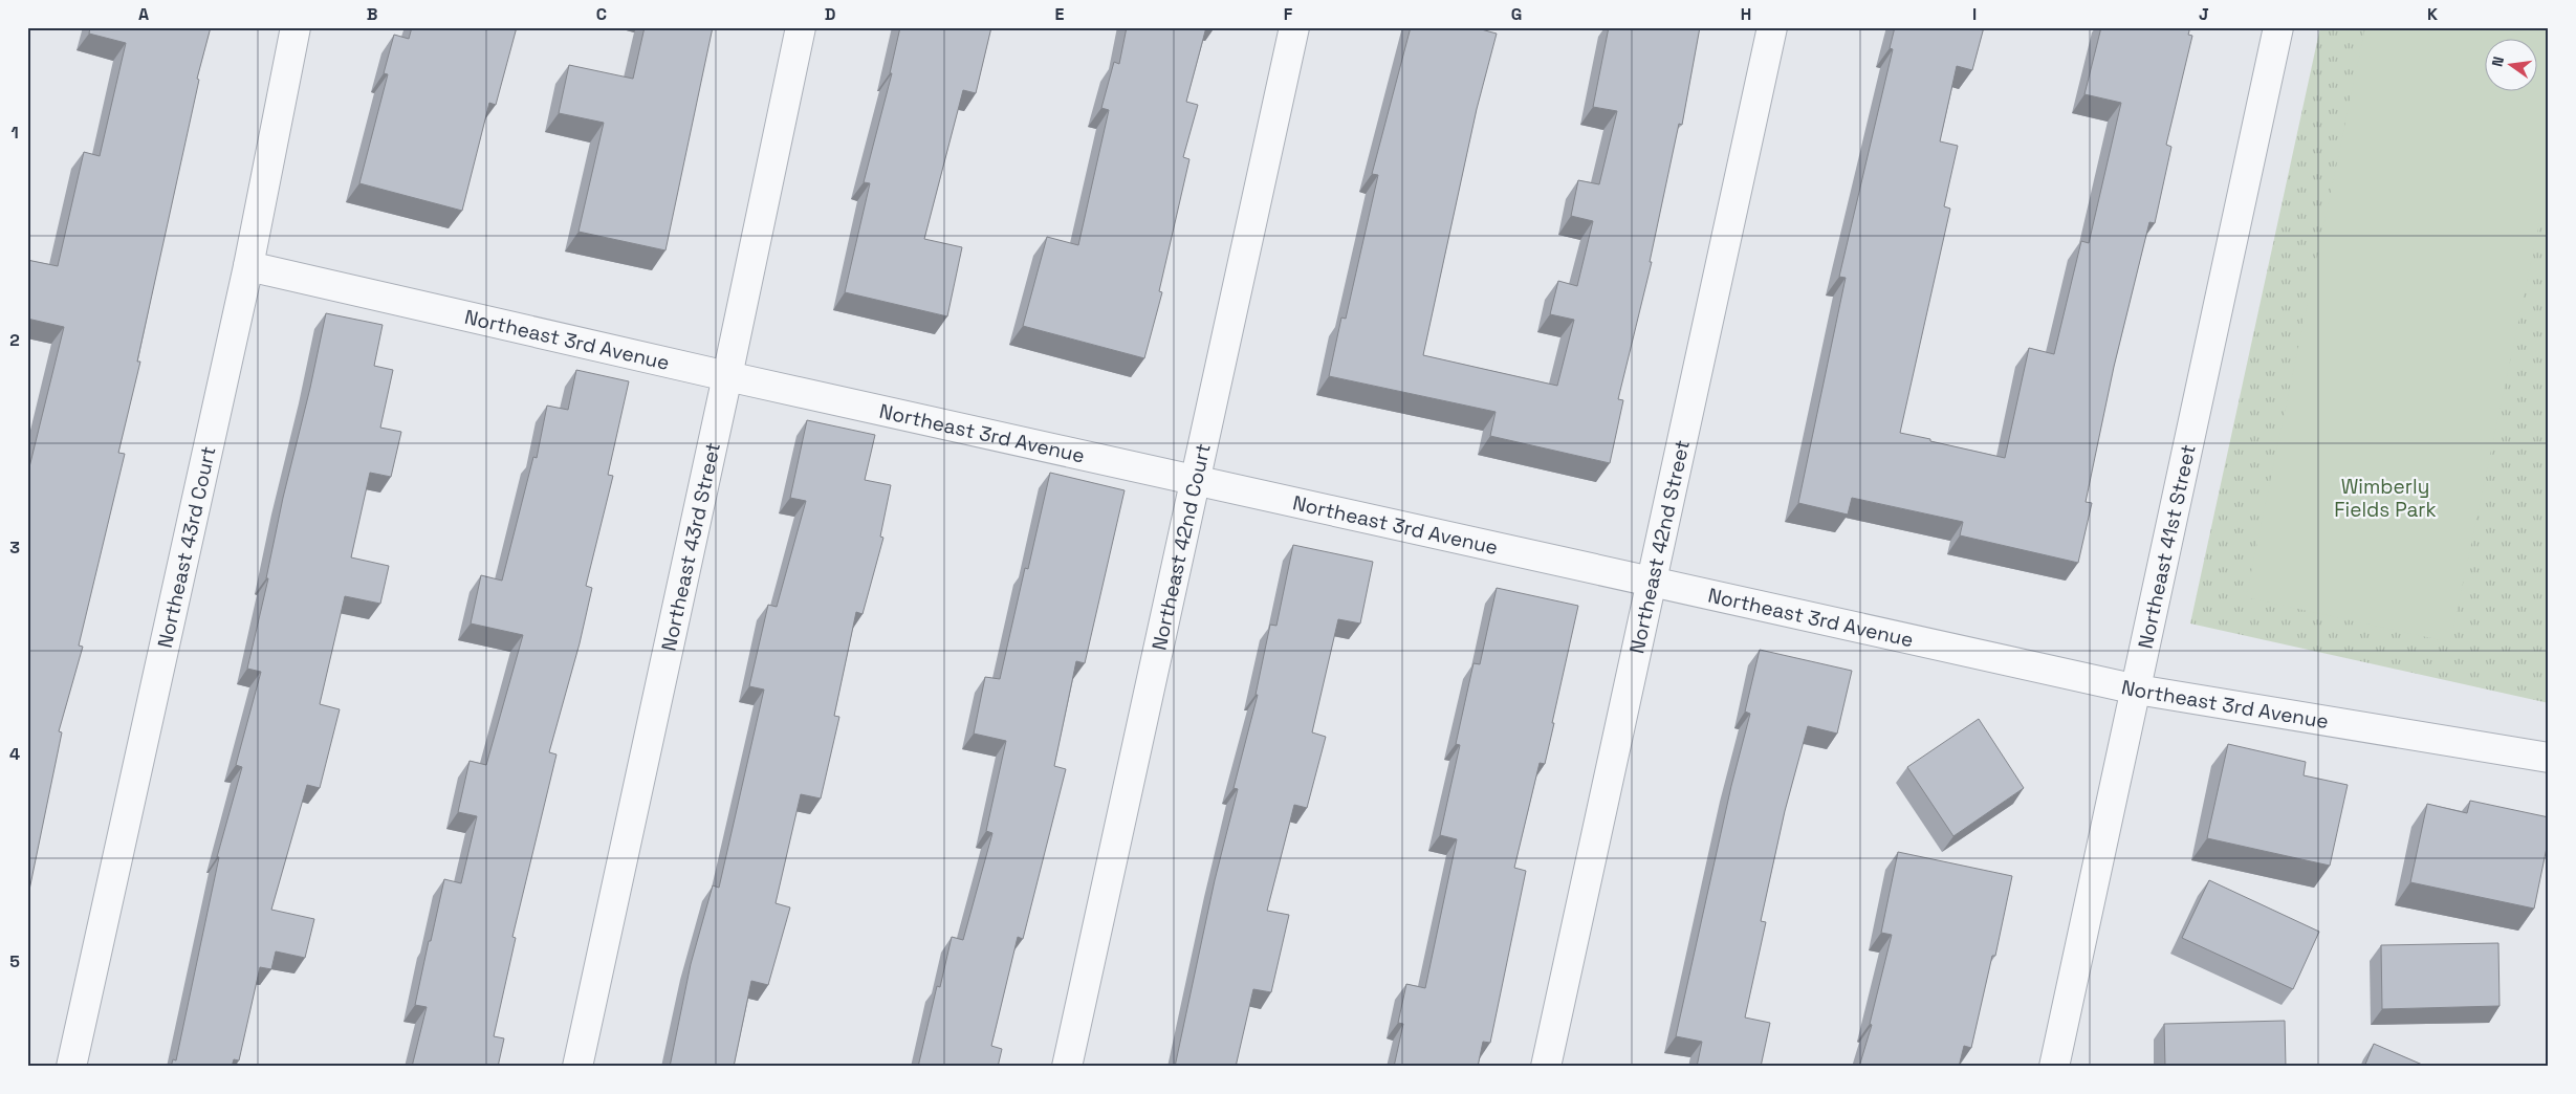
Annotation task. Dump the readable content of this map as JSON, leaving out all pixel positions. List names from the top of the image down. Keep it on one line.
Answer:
{"streets":{"street":["Northeast 3rd Avenue","Northeast 43rd Court","Northeast 43rd Street","Northeast 42nd Court","Northeast 42nd Street","Northeast 41st Street"]},"crossings":[["Northeast 3rd Avenue","Northeast 43rd Court"],["Northeast 3rd Avenue","Northeast 43rd Street"],["Northeast 3rd Avenue","Northeast 42nd Court"],["Northeast 3rd Avenue","Northeast 42nd Street"],["Northeast 3rd Avenue","Northeast 41st Street"]],"parks":["Wimberly Fields Park"],"north":"left","grid":{"columns":["A","B","C","D","E","F","G","H","I","J","K"],"rows":["1","2","3","4","5"]}}
